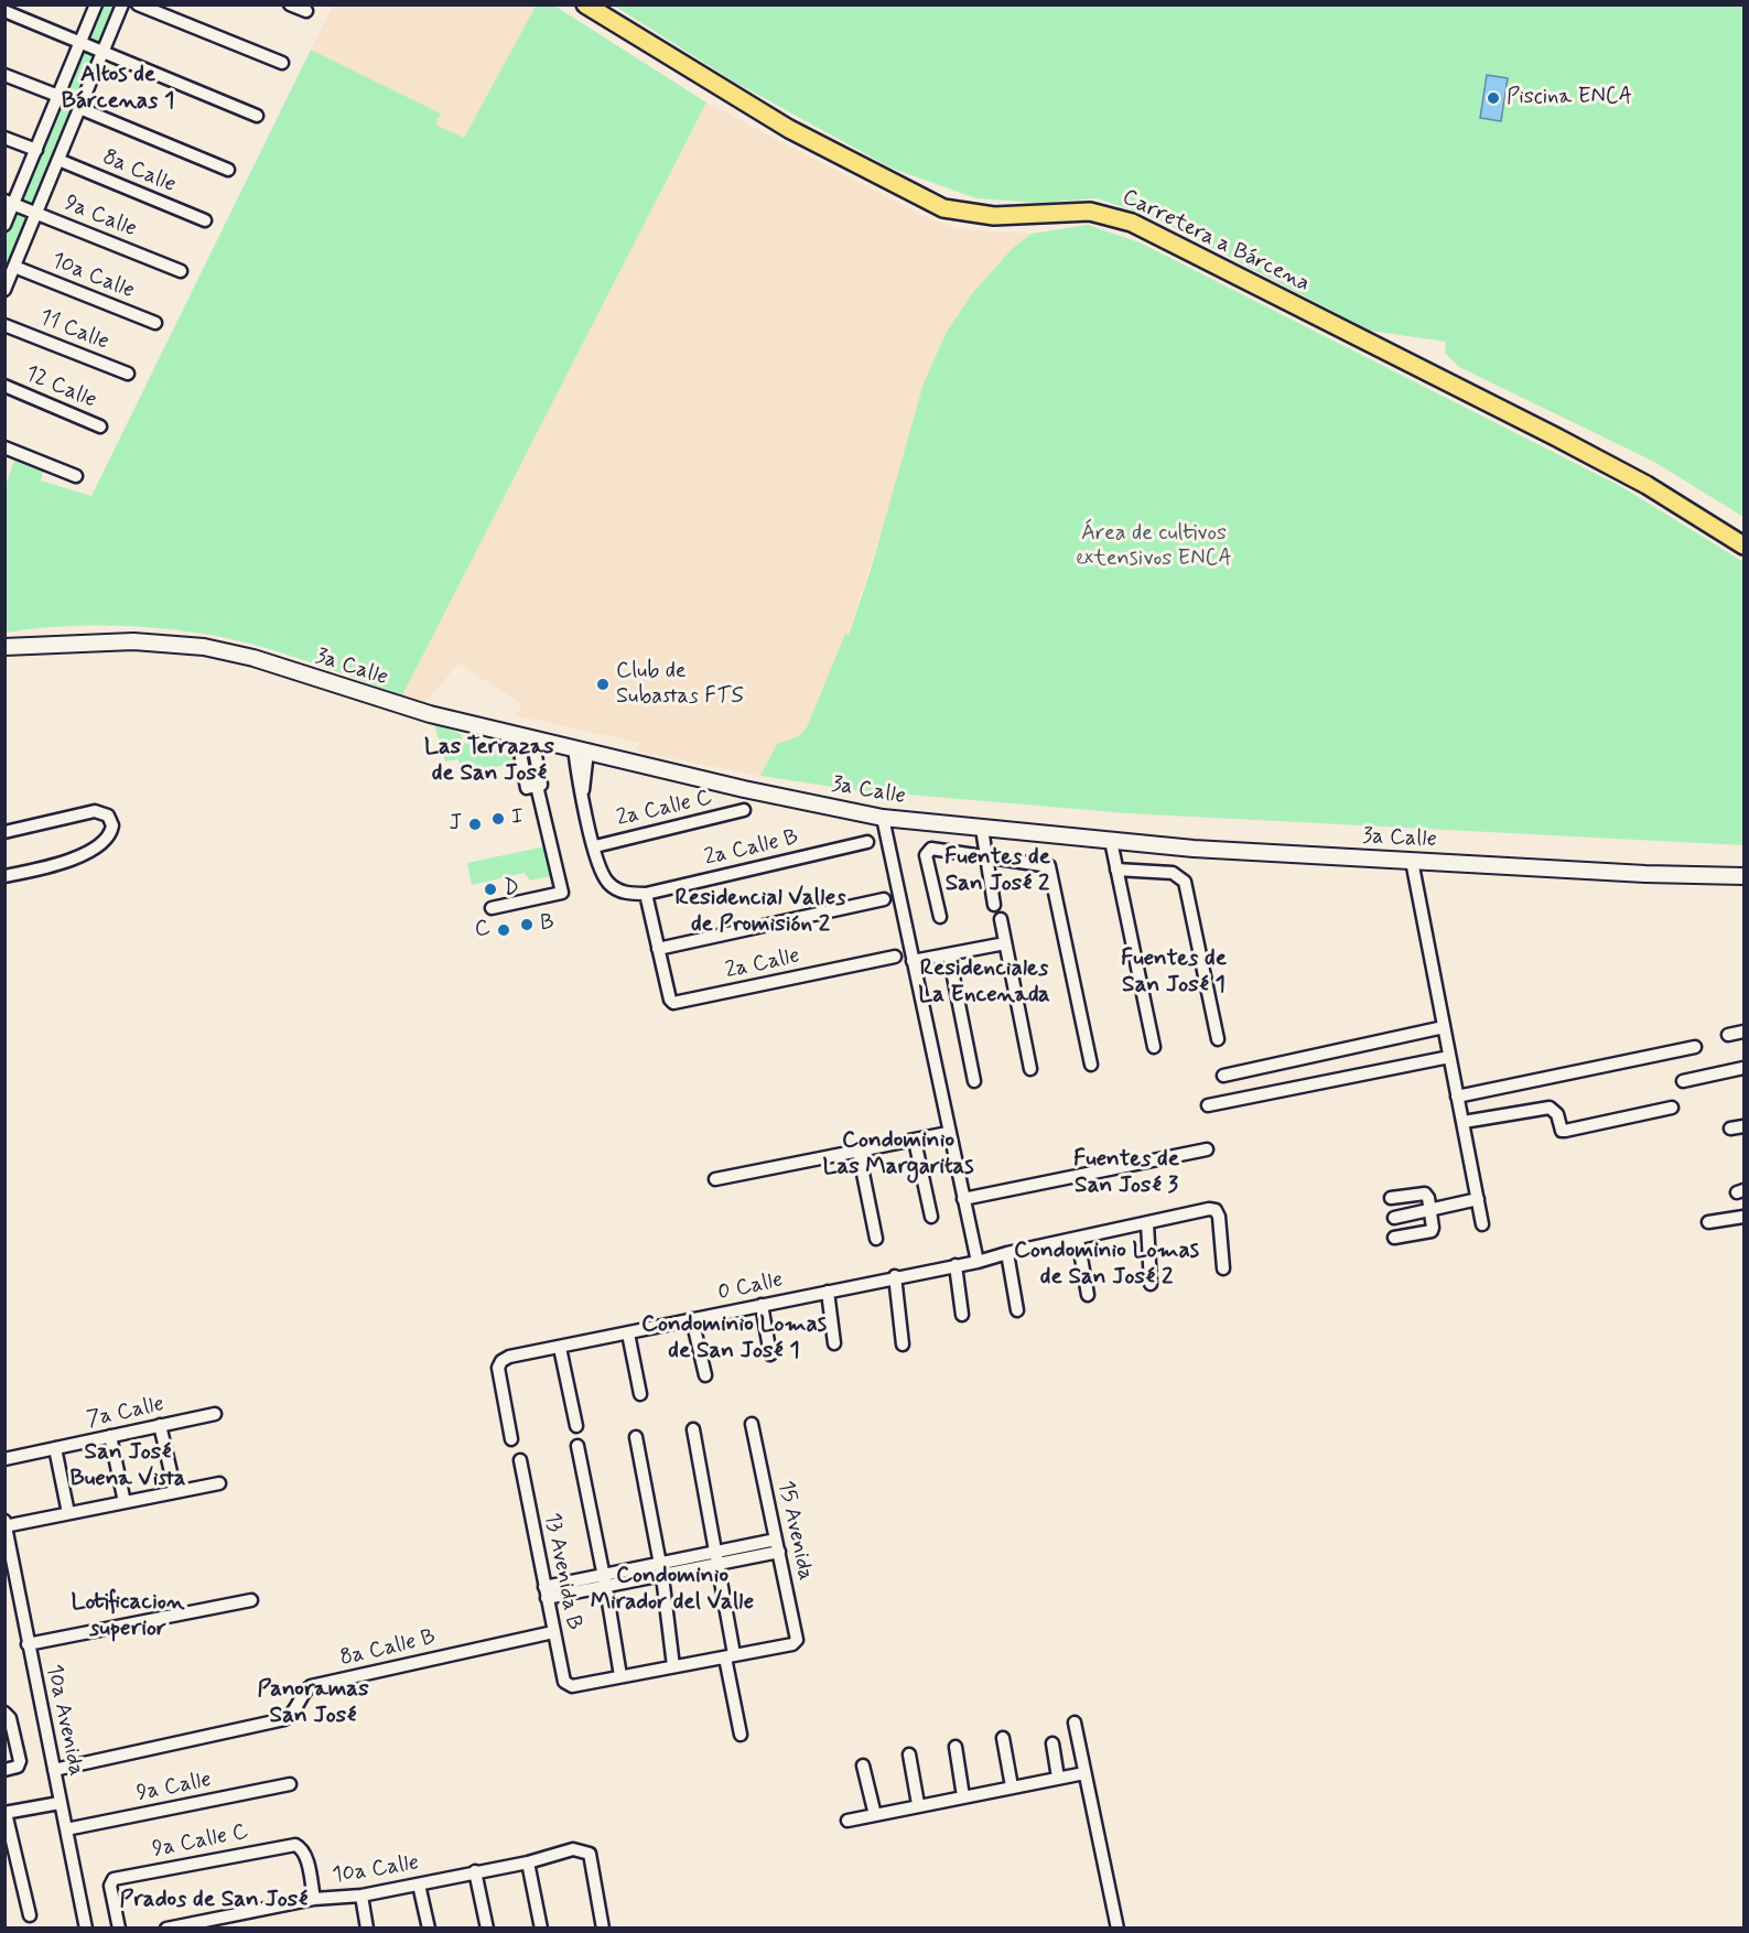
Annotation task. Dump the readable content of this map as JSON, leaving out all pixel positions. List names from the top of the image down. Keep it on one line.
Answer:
{"streets":{"main road":["Carretera a Bárcena","3a Calle"],"street":["8a Calle","9a Calle","10a Calle","11 Calle","12 Calle","2a Calle C","2a Calle B","2a Calle","0 Calle","7a Calle","15 Avenida","13 Avenida B","8a Calle B","10a Avenida","9a Calle C"]},"crossings":[["9a Calle","10a Avenida"],["10a Calle","9a Calle C"],["13 Avenida B","8a Calle B"],["8a Calle B","10a Avenida"]],"districts":["Altos de Bárcenas 1","Las Terrazas de San José","Fuentes de San José 2","Residencial Valles de Promisión 2","Fuentes de San José 1","Residenciales La Encenada","Condominio Las Margaritas","Fuentes de San José 3","Condominio Lomas de San José 2","Condominio Lomas de San José 1","San José Buena Vista","Condominio Mirador del Valle","Lotificacion superior","Panoramas San José","Prados de San José"],"parks":["Área de cultivos extensivos ENCA"],"places":["Piscina ENCA","Club de Subastas FTS","I","J","D","B","C"]}
